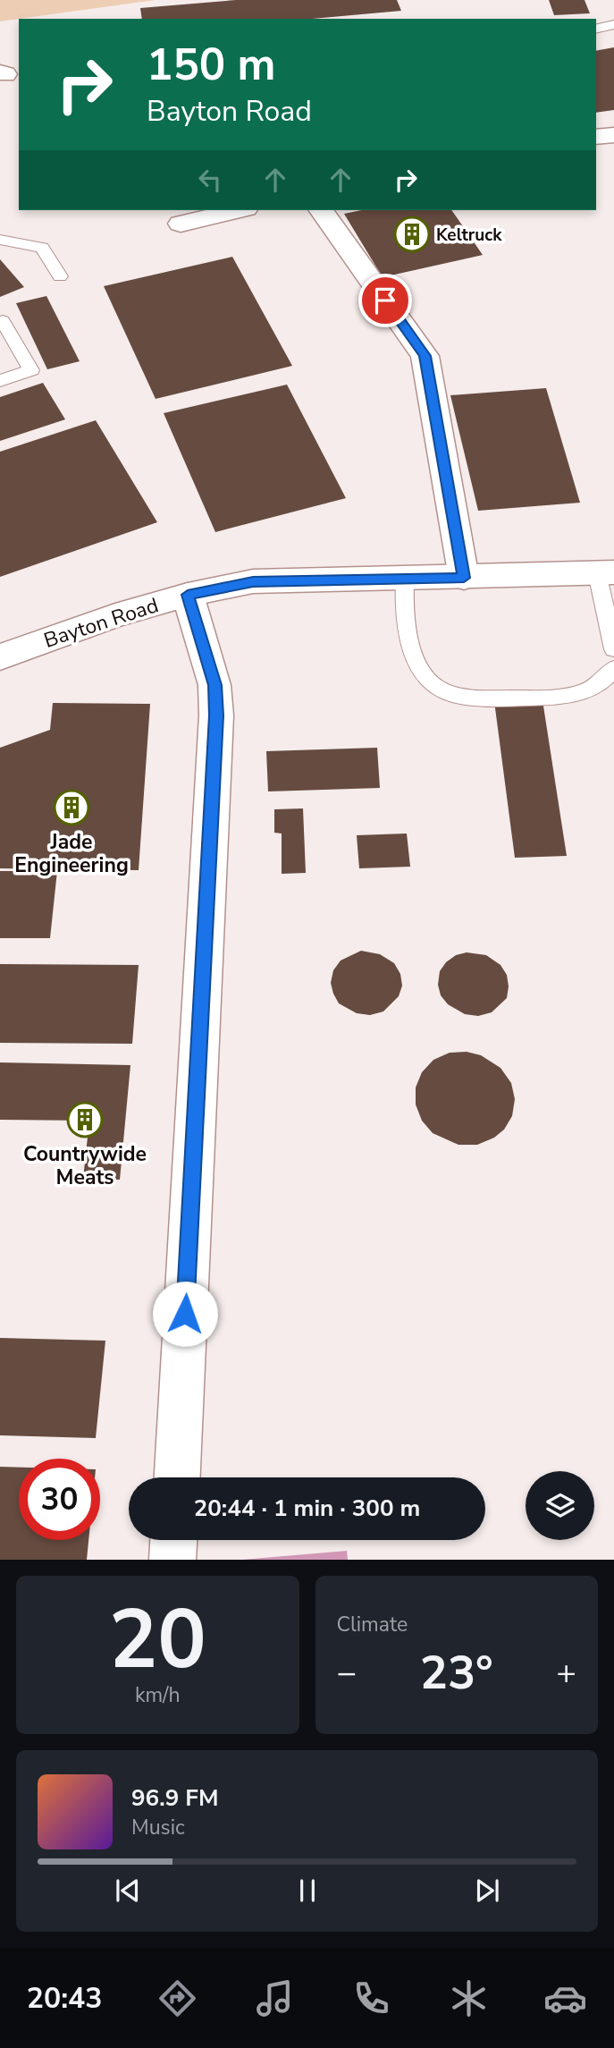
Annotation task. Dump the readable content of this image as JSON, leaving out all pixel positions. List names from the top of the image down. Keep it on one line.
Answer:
{"streets":{"street":["Bayton Road"]},"places":{"building":["Keltruck","Jade Engineering","Countrywide Meats"]},"page":{"turn":["150 m","Bayton Road"],"limit":"30","trip":"20:44 · 1 min · 300 m","tile":[["20","km/h"],"Climate"],"heat":["−","23°","+"],"song":["96.9 FM","Music"],"tabs":"20:43"}}
